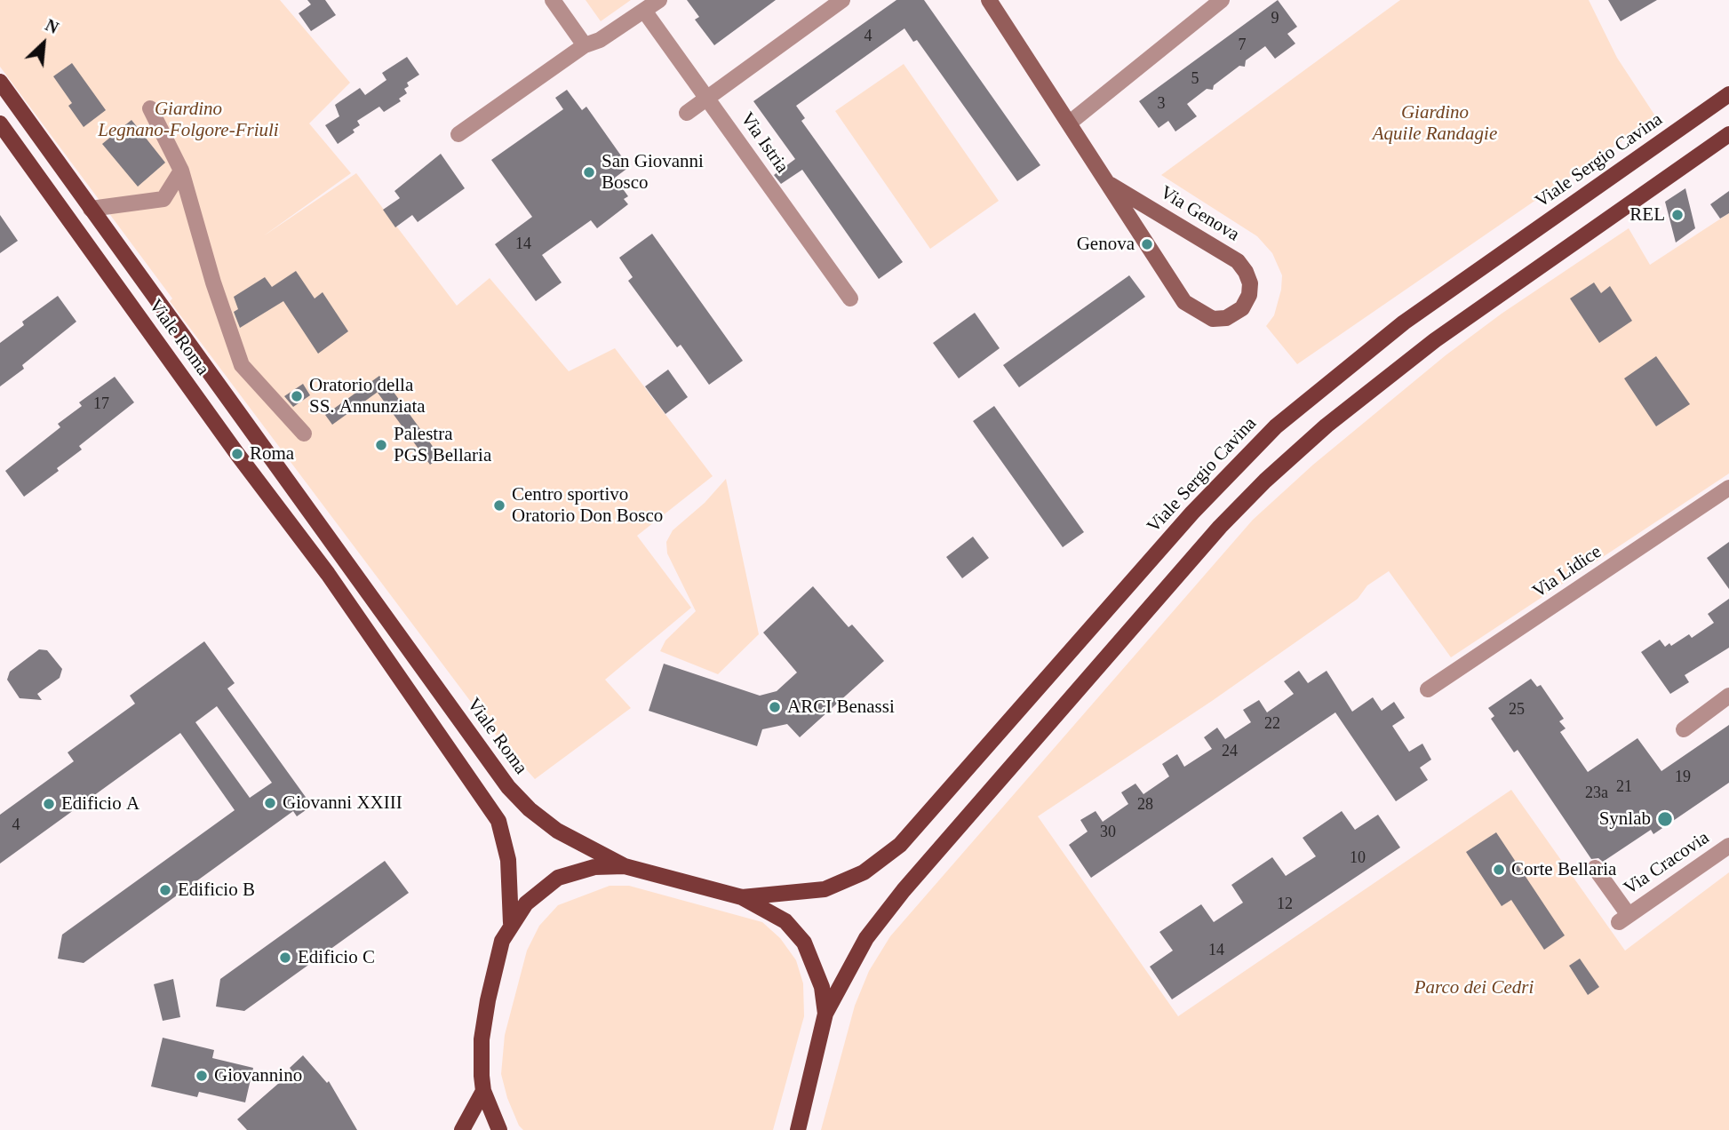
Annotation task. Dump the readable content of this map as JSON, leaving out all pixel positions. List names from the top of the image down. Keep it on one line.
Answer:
{"streets":{"main road":["Viale Sergio Cavina","Viale Roma"],"street":["Via Istria","Via Genova","Via Lidice","Via Cracovia"]},"parks":["Giardino Legnano-Folgore-Friuli","Giardino Aquile Randagie","Parco dei Cedri"],"places":["San Giovanni Bosco","REL","Genova","Oratorio della SS. Annunziata","Palestra PGS Bellaria","Roma","Centro sportivo Oratorio Don Bosco","ARCI Benassi","Giovanni XXIII","Edificio A","Synlab","Corte Bellaria","Edificio B","Edificio C","Giovannino"],"house_numbers":["9","4","7","5","3","14","17","25","22","24","19","21","23a","28","4","30","10","12","14"],"north":"top right"}
